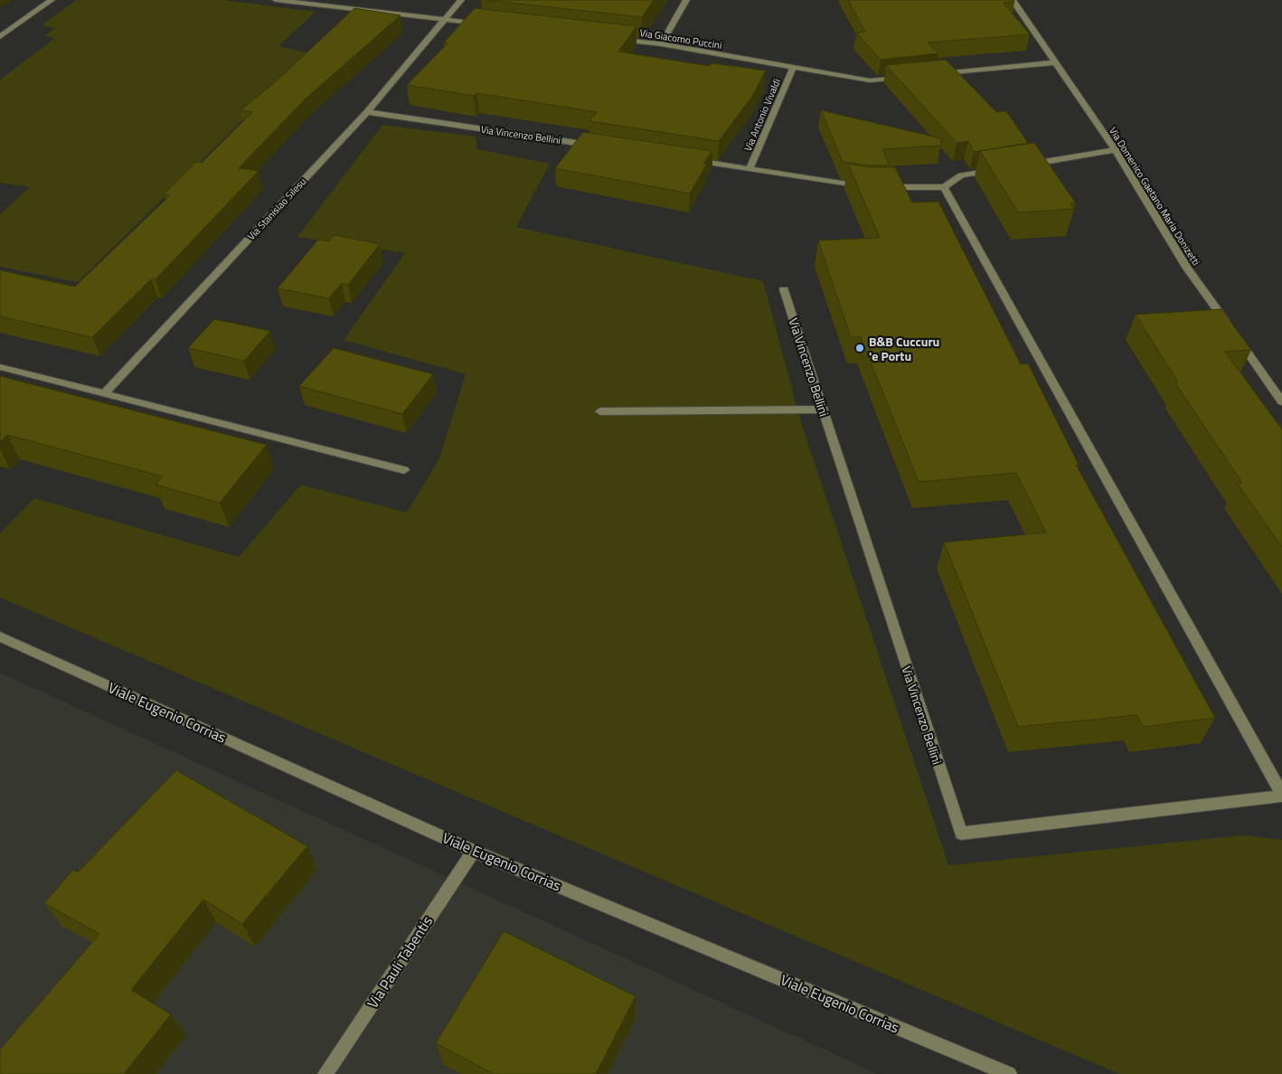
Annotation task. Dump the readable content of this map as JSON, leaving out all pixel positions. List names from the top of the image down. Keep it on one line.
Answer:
{"streets":{"street":["Via Giacomo Puccini","Via Antonio Vivaldi","Via Vincenzo Bellini","Via Domenico Gaetano Maria Donizetti","Via Stanislao Silesu","Viale Eugenio Corrias","Via Pauli Tabentis"]},"crossings":[["Via Giacomo Puccini","Via Antonio Vivaldi"],["Via Vincenzo Bellini","Via Stanislao Silesu"],["Viale Eugenio Corrias","Via Pauli Tabentis"]],"places":["B&B Cuccuru 'e Portu"]}
